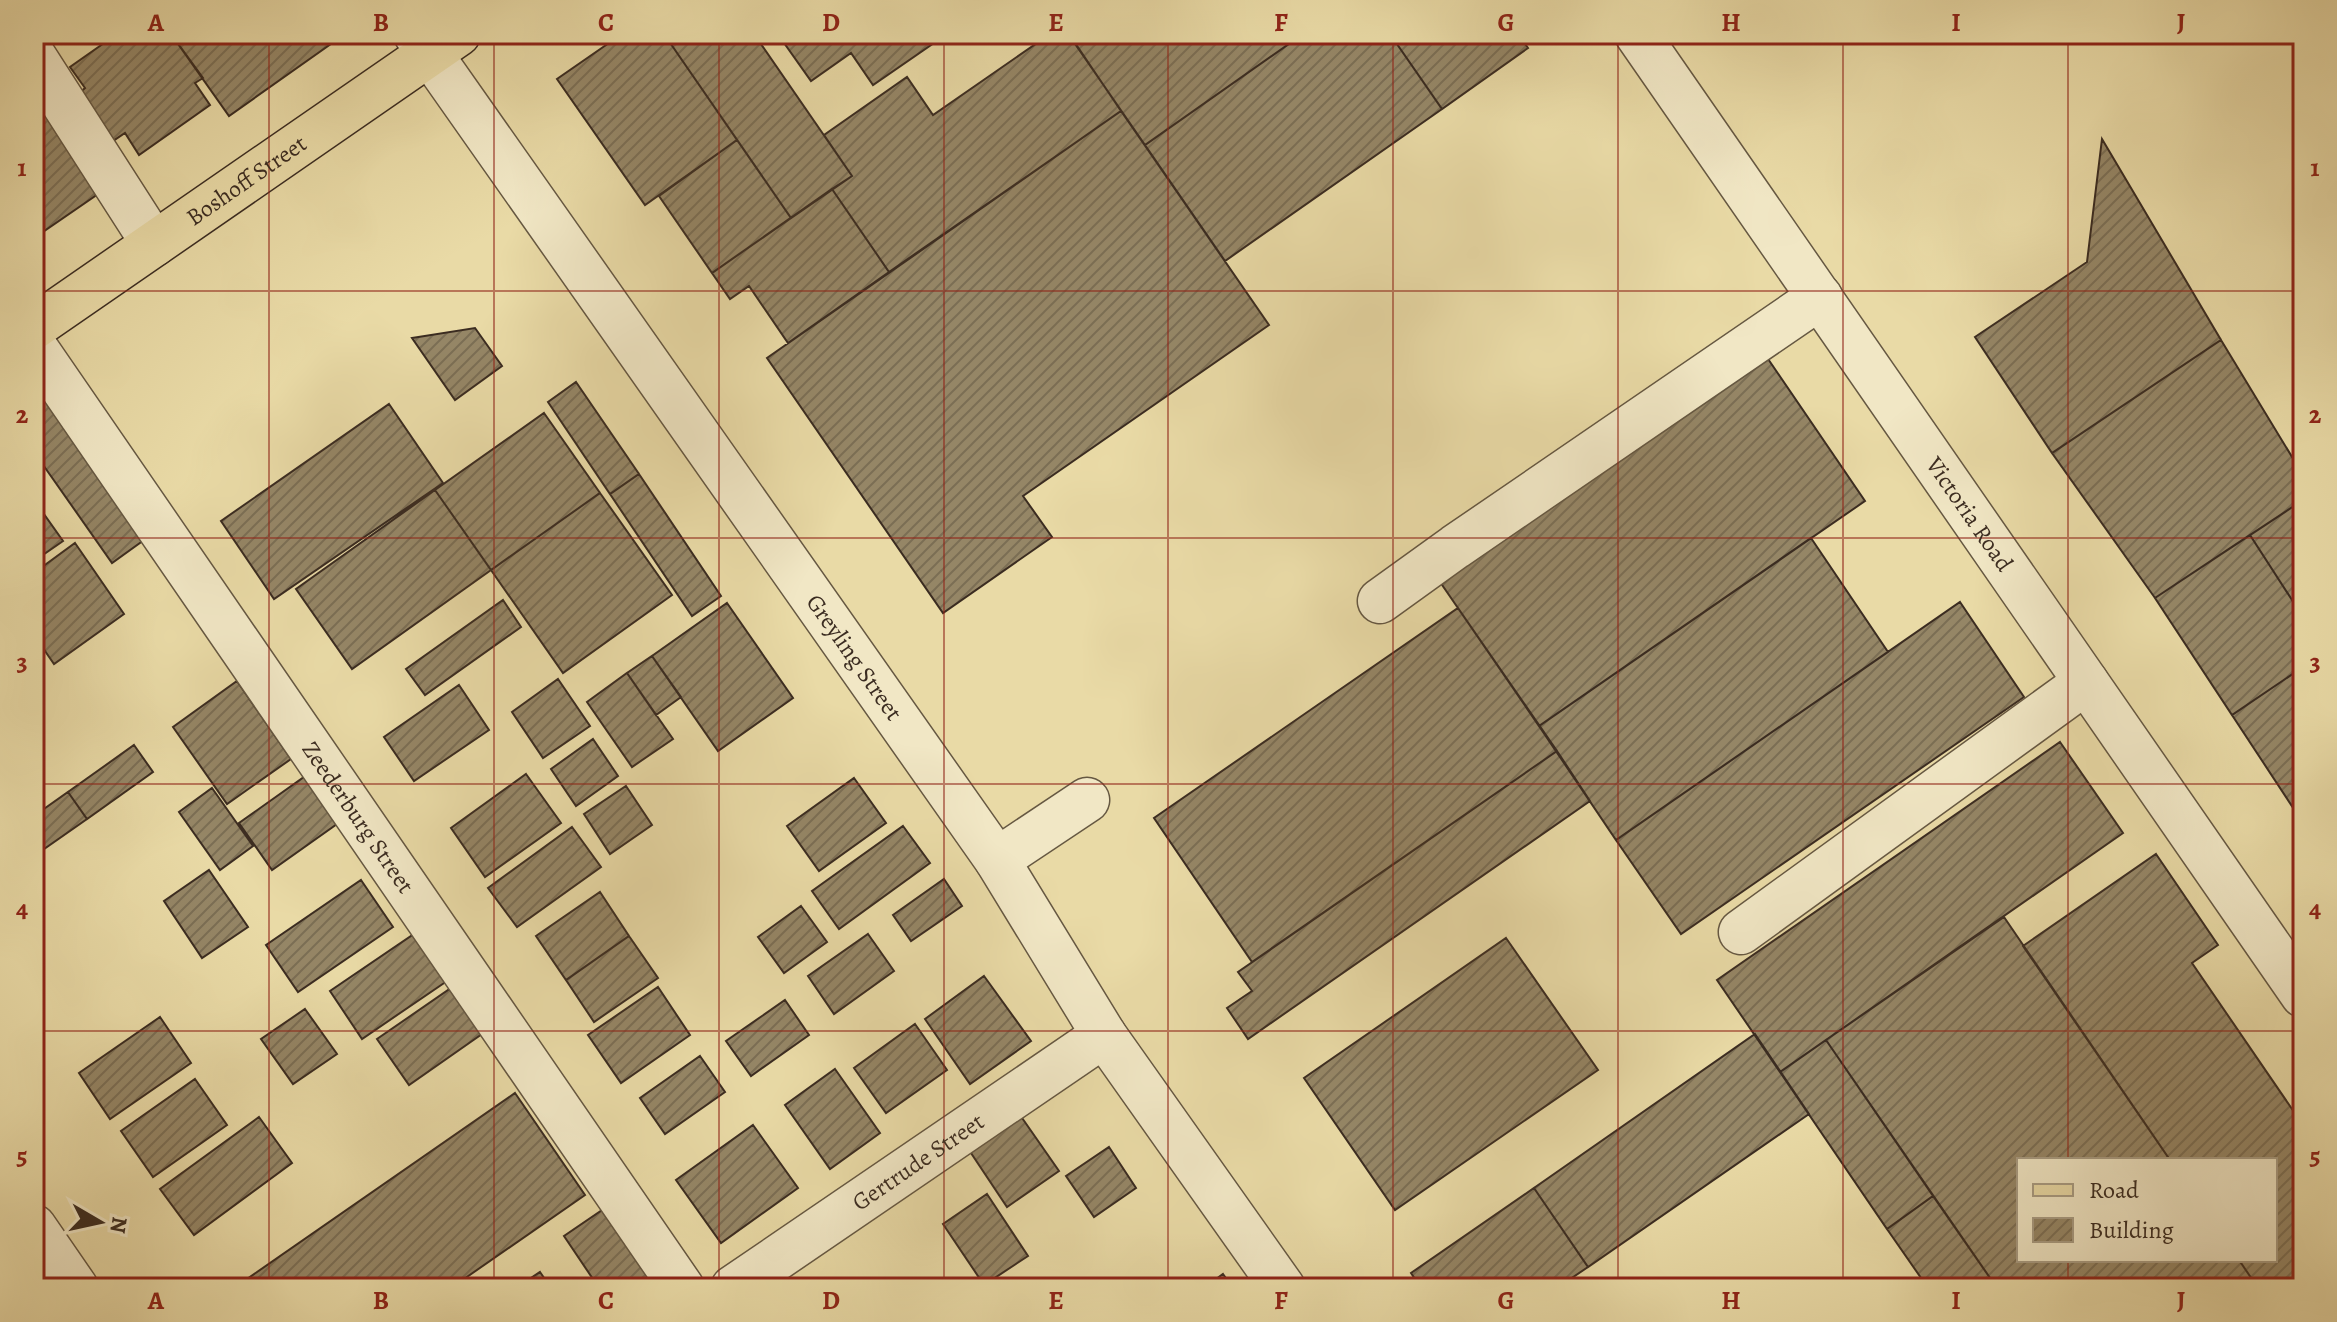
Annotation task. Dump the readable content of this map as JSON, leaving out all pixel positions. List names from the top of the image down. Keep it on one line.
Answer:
{"streets":{"main road":["Boshoff Street"],"street":["Victoria Road","Greyling Street","Zeederburg Street","Gertrude Street"]},"crossings":[["Boshoff Street","Greyling Street"],["Greyling Street","Gertrude Street"]],"legend":["Road","Building"],"north":"right","grid":{"columns":["A","B","C","D","E","F","G","H","I","J"],"rows":["1","2","3","4","5"]}}
